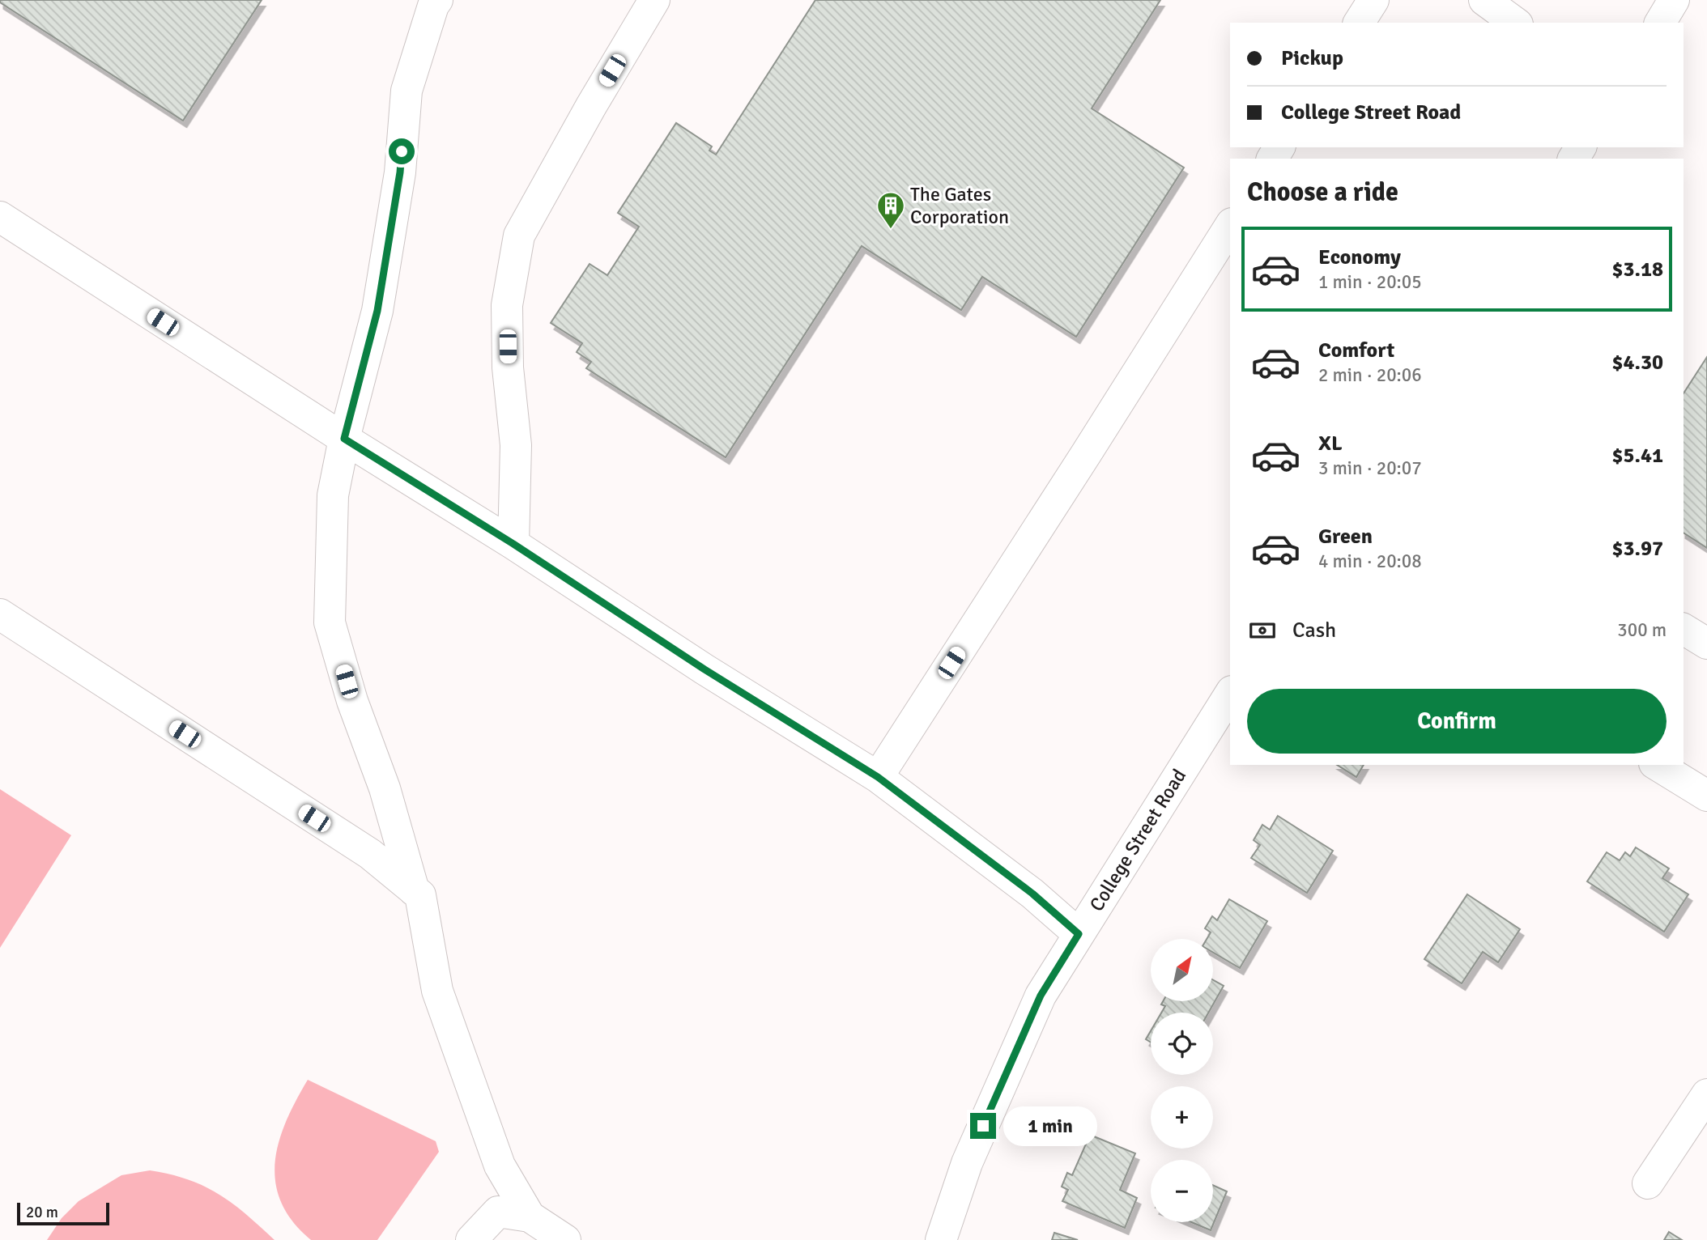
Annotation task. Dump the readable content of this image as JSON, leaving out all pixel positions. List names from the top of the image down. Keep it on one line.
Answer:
{"streets":{"street":["College Street Road"]},"places":{"building":["The Gates Corporation"]},"scale_bar":"20 m","north":"top right","page":{"banner":["Pickup","College Street Road"],"heading":"Choose a ride","list":[{"name":"Economy","note":"1 min · 20:05","value":"$3.18"},{"name":"Comfort","note":"2 min · 20:06","value":"$4.30"},{"name":"XL","note":"3 min · 20:07","value":"$5.41"},{"name":"Green","note":"4 min · 20:08","value":"$3.97"}],"pay":["Cash","300 m"],"buttons":"Confirm","map_buttons":["+","−"],"bubble":"1 min","scale":"20 m"}}
